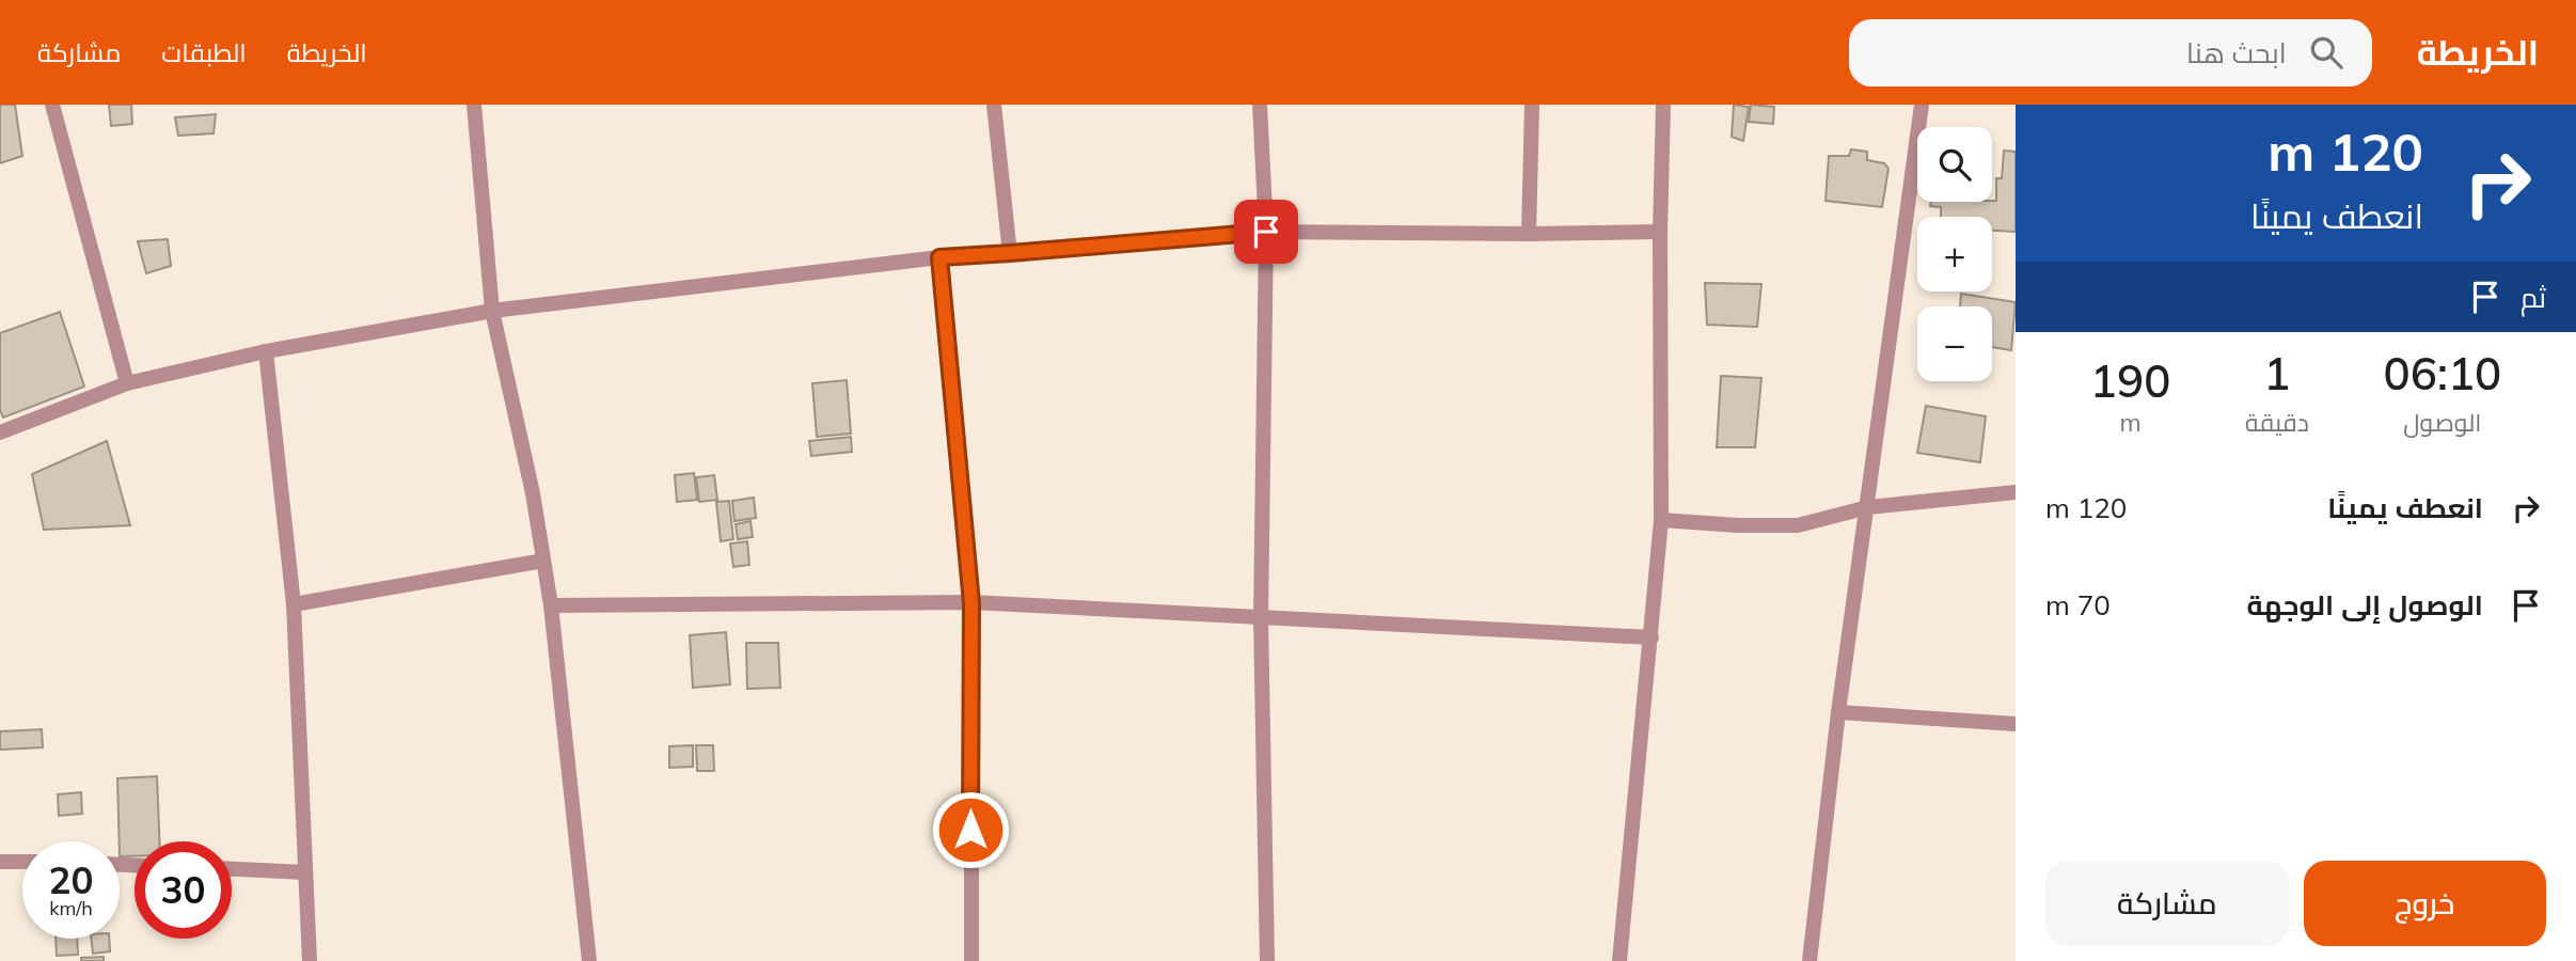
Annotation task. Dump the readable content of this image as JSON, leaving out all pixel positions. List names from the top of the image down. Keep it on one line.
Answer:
{"page":{"header":"الخريطة","search":"ابحث هنا","nav":["الخريطة","الطبقات","مشاركة"],"turn":["120 m","انعطف يمينًا"],"map_buttons":["+","−"],"then":"ثم","eta":["06:10","الوصول","1","دقيقة","190","m"],"list":[{"name":"انعطف يمينًا","value":"120 m"},{"name":"الوصول إلى الوجهة","value":"70 m"}],"speed":"20 km/h","limit":"30","buttons":["خروج","مشاركة"]}}
